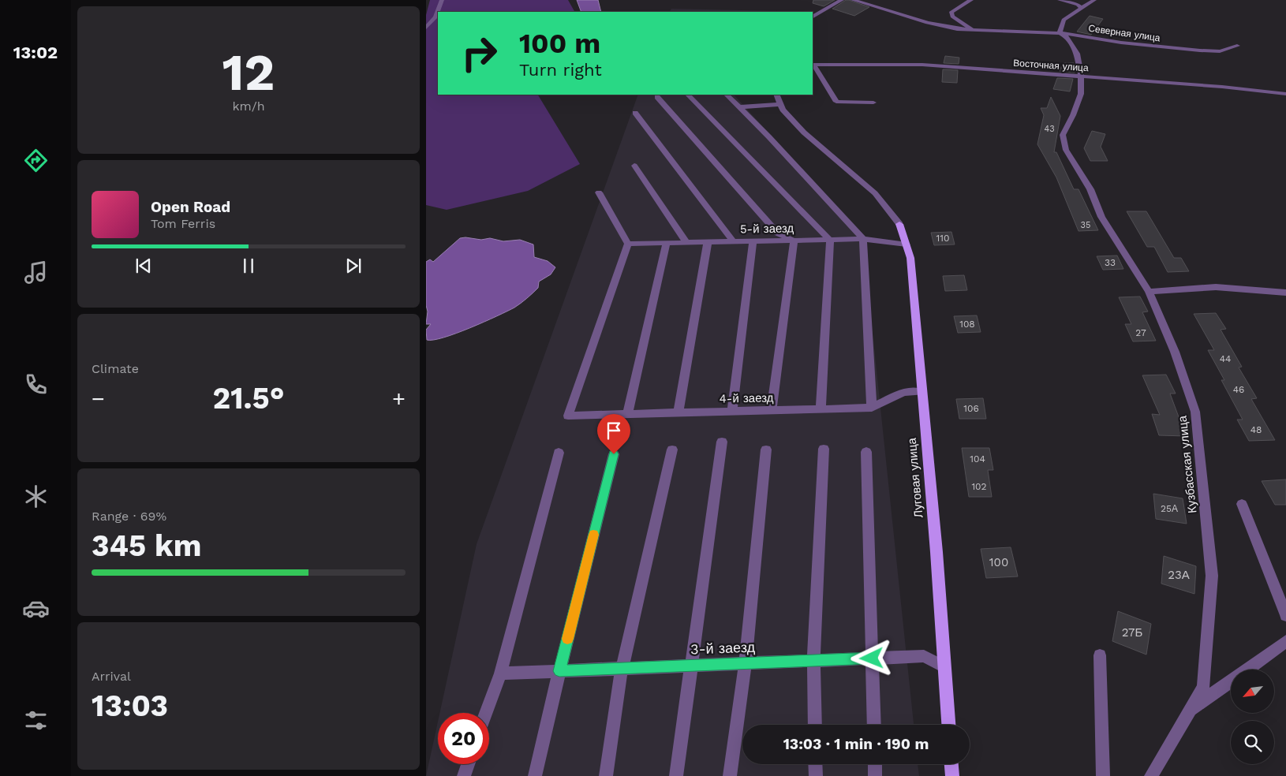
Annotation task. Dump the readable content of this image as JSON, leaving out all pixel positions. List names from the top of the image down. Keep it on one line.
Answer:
{"streets":{"main road":["Луговая улица"],"street":["Северная улица","Восточная улица","5-й заезд","4-й заезд","Кузбасская улица","3-й заезд"]},"crossings":[["Северная улица","Кузбасская улица"],["Восточная улица","Кузбасская улица"],["5-й заезд","4-й заезд"],["5-й заезд","Луговая улица"],["4-й заезд","Луговая улица"],["Луговая улица","3-й заезд"]],"house_numbers":["43","35","110","33","108","27","44","46","106","48","104","102","25А","100","23А","27Б"],"north":"bottom left","page":{"tabs":"13:02","tile":[["12","km/h"],"Climate",["Range · 69%","345 km"],["Arrival","13:03"]],"turn":["100 m","Turn right"],"song":["Open Road","Tom Ferris"],"heat":["−","21.5°","+"],"limit":"20","trip":"13:03 · 1 min · 190 m"}}
